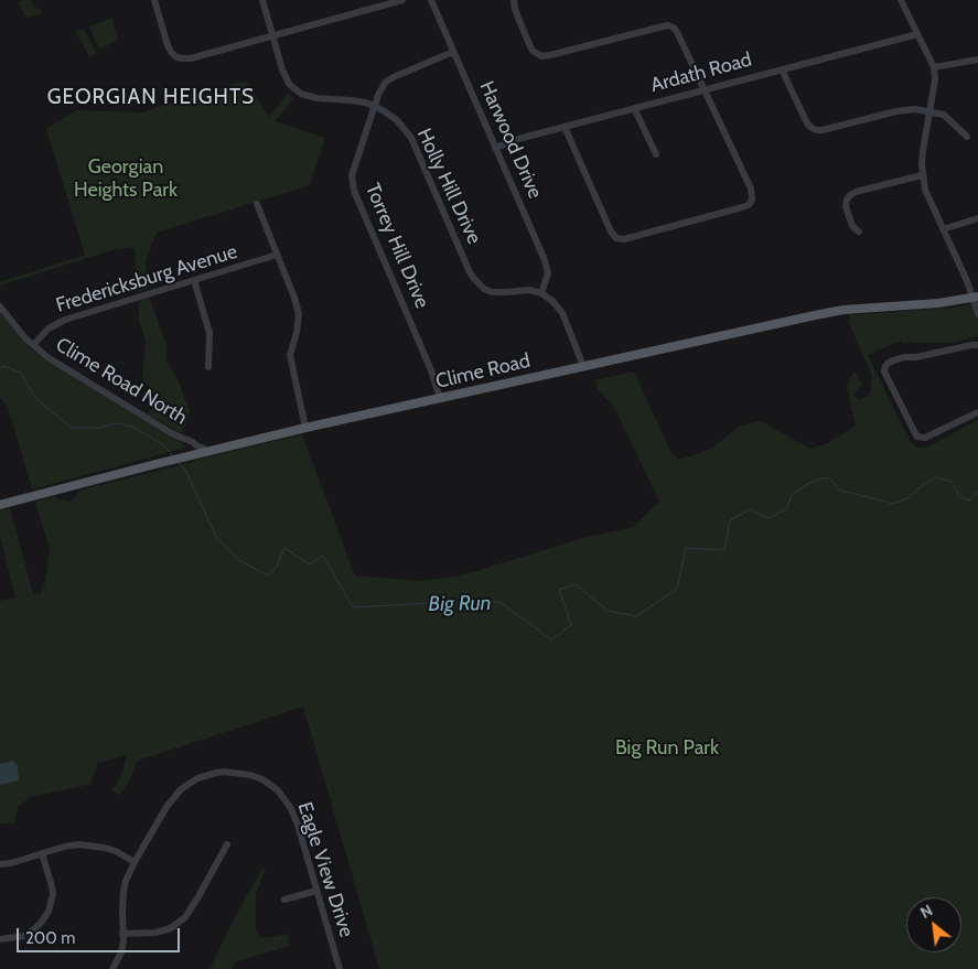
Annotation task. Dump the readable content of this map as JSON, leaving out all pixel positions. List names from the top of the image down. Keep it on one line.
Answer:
{"streets":{"main road":["Clime Road"],"street":["Ardath Road","Harwood Drive","Holly Hill Drive","Torrey Hill Drive","Fredericksburg Avenue","Clime Road North","Eagle View Drive"]},"crossings":[["Ardath Road","Harwood Drive"],["Harwood Drive","Holly Hill Drive"],["Harwood Drive","Torrey Hill Drive"],["Holly Hill Drive","Torrey Hill Drive"],["Torrey Hill Drive","Clime Road"],["Fredericksburg Avenue","Clime Road North"],["Clime Road","Clime Road North"]],"districts":["GEORGIAN HEIGHTS"],"water":["Big Run"],"parks":["Georgian Heights Park","Big Run Park"],"scale_bar":"200 m","north":"top left"}
